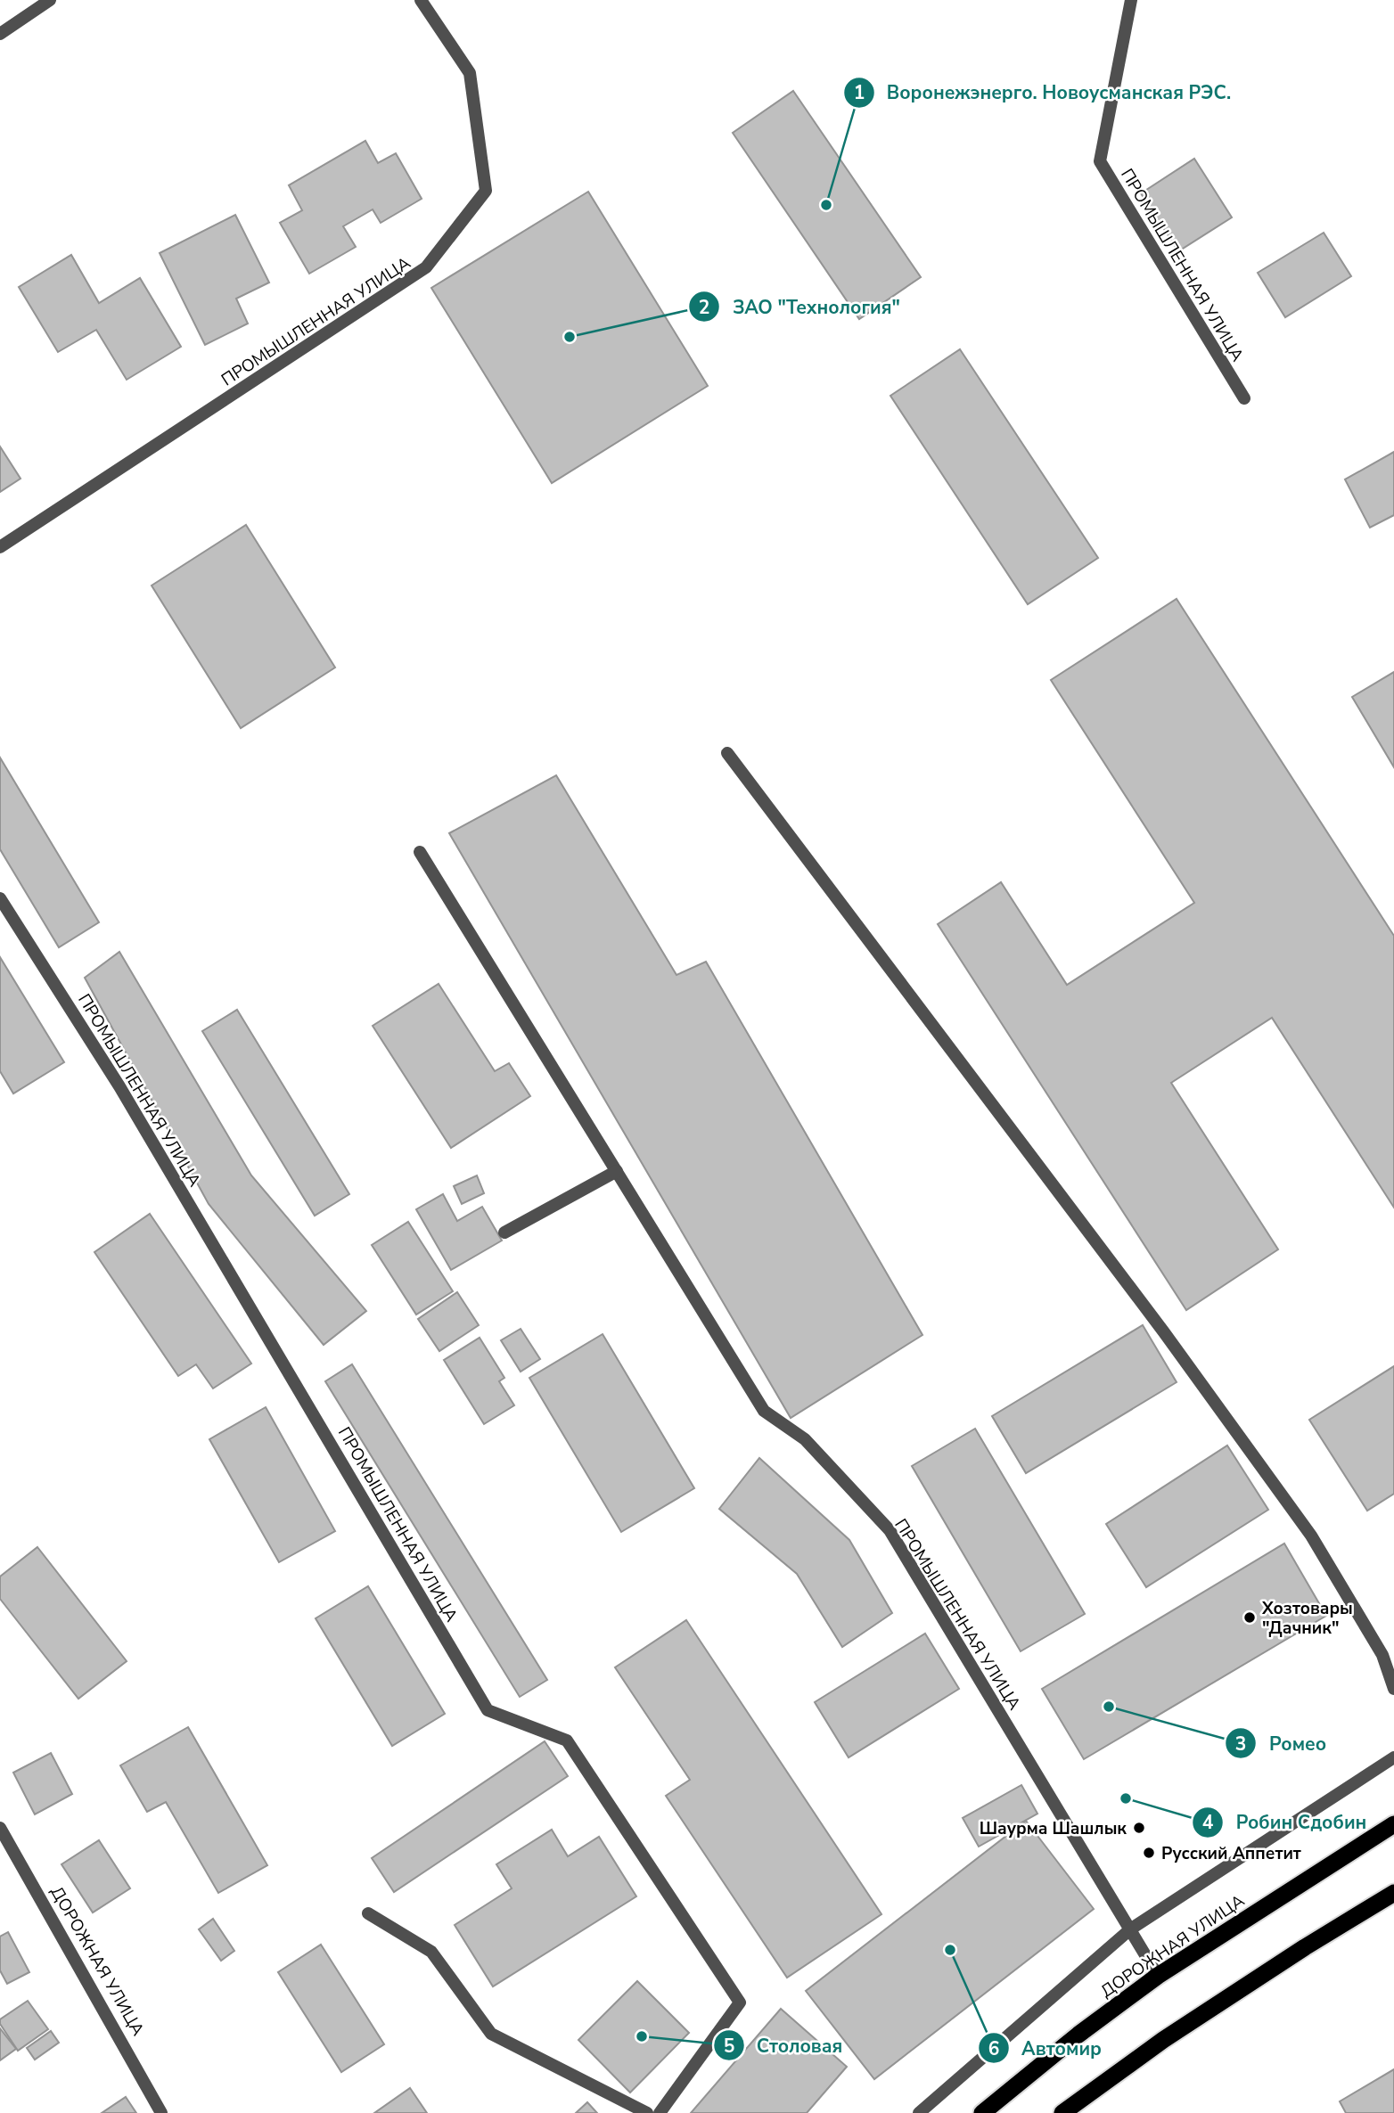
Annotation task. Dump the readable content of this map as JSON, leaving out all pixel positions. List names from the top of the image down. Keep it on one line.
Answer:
{"streets":{"highway":["ДОРОЖНАЯ УЛИЦА"],"street":["ПРОМЫШЛЕННАЯ УЛИЦА"]},"crossings":[["ПРОМЫШЛЕННАЯ УЛИЦА","ДОРОЖНАЯ УЛИЦА"]],"places":["Воронежэнерго. Новоусманская РЭС.","ЗАО \"Технология\"","Хозтовары \"Дачник\"","Ромео","Робин Сдобин","Шаурма Шашлык","Русский Аппетит","Автомир","Столовая"]}
